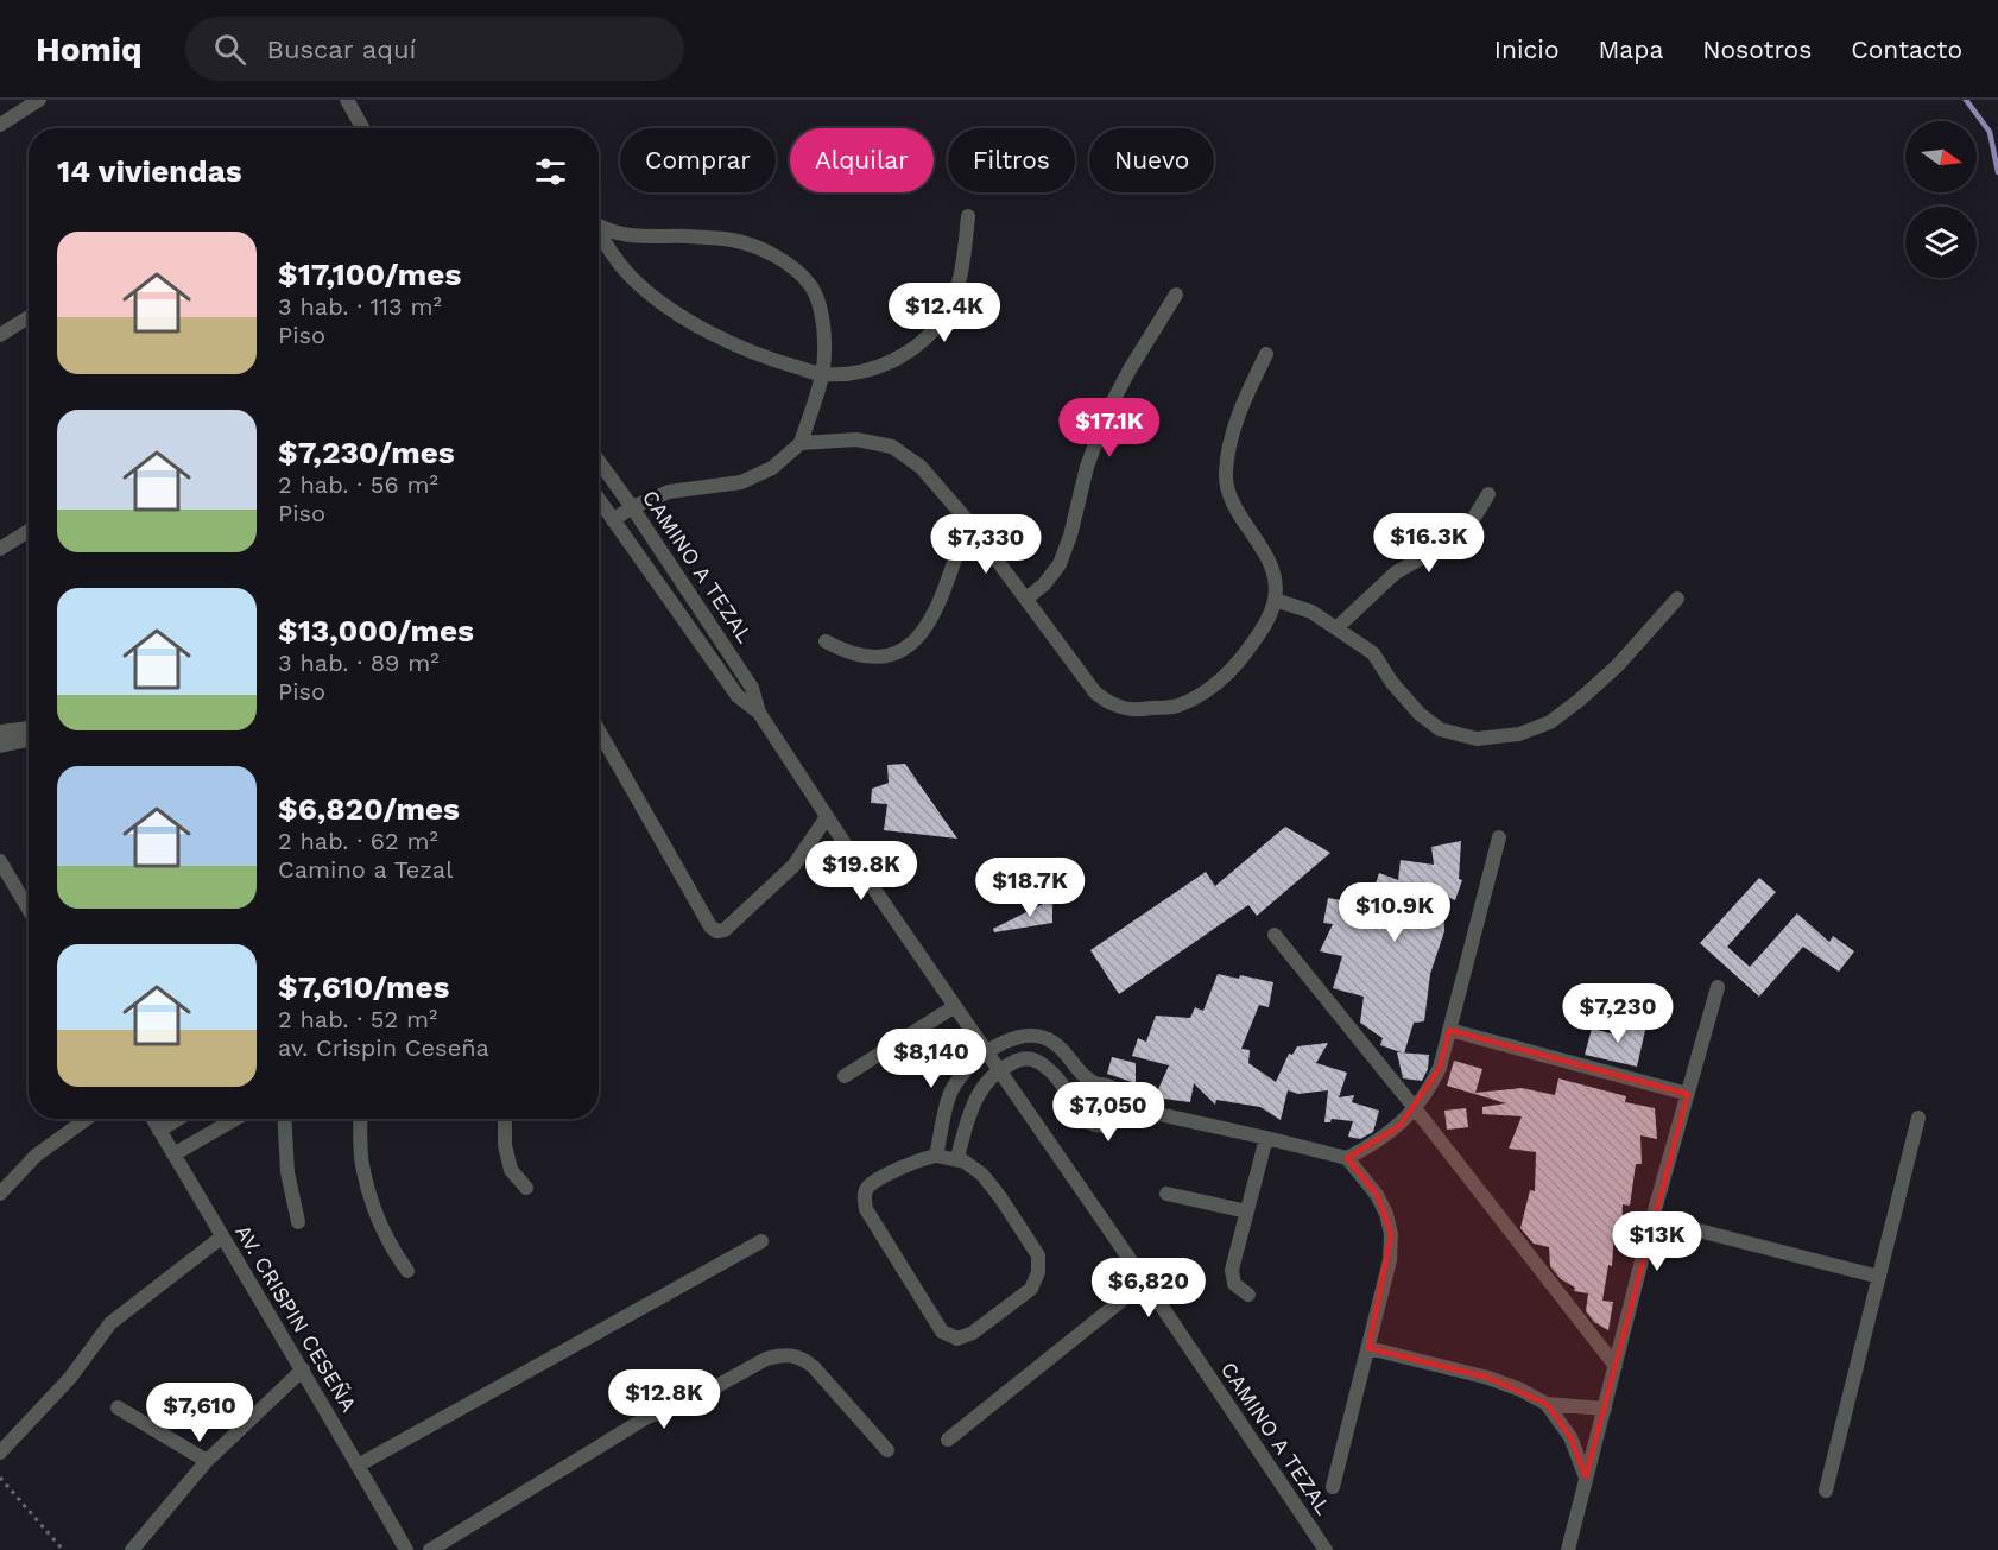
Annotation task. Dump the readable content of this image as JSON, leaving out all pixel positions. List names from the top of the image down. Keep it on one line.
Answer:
{"streets":{"street":["CAMINO A TEZAL","AV. CRISPIN CESEÑA"]},"north":"right","page":{"header":"Homiq","search":"Buscar aquí","nav":["Inicio","Mapa","Nosotros","Contacto"],"chip":["Comprar","Alquilar","Filtros","Nuevo"],"heading":"14 viviendas","list":[{"name":"$17,100/mes","note":"3 hab. · 113 m² · Piso"},{"name":"$7,230/mes","note":"2 hab. · 56 m² · Piso"},{"name":"$13,000/mes","note":"3 hab. · 89 m² · Piso"},{"name":"$6,820/mes","note":"2 hab. · 62 m² · Camino a Tezal"},{"name":"$7,610/mes","note":"2 hab. · 52 m² · av. Crispin Ceseña"}],"price":["$12.4K","$17.1K","$16.3K","$7,330","$19.8K","$18.7K","$10.9K","$7,230","$8,140","$7,050","$13K","$6,820","$12.8K","$7,610"]}}
